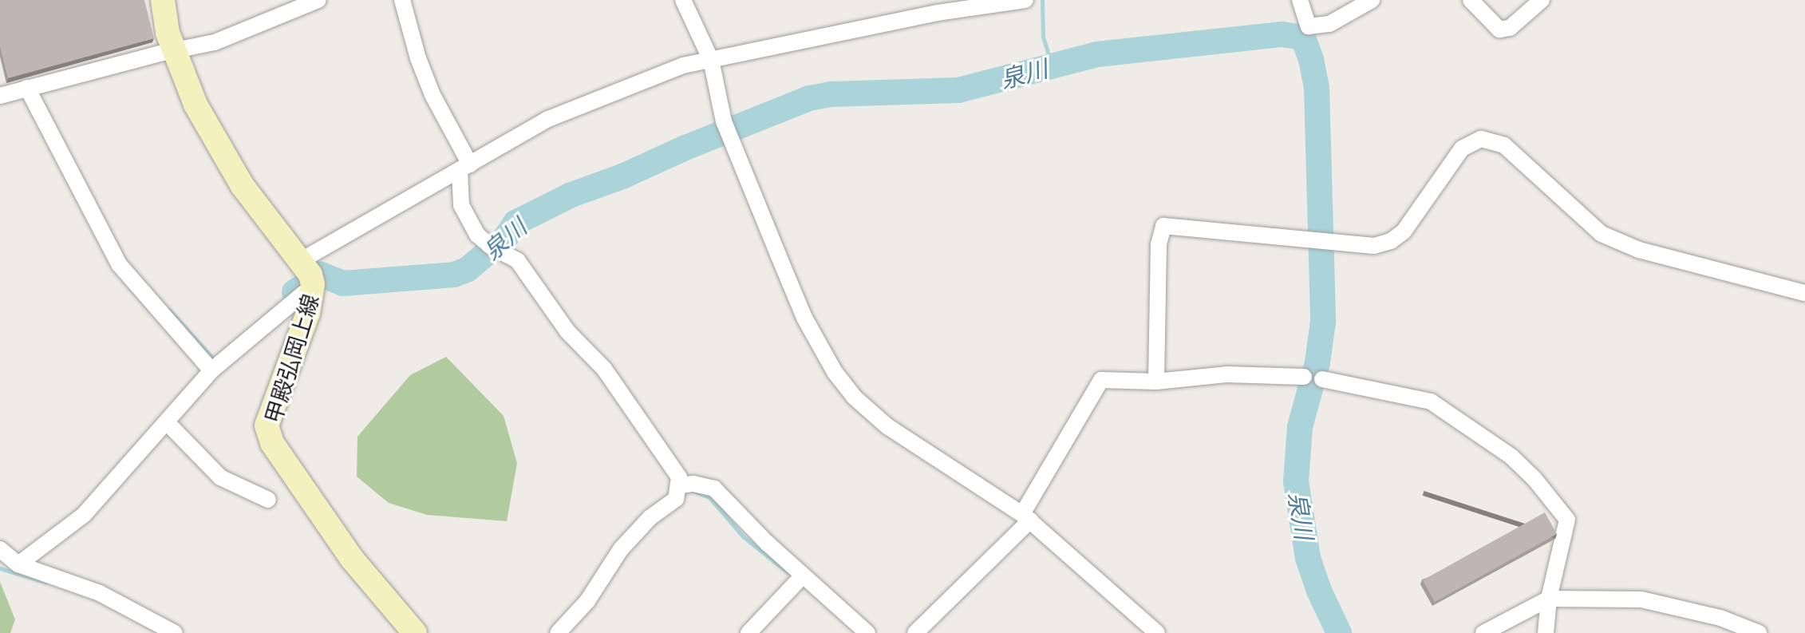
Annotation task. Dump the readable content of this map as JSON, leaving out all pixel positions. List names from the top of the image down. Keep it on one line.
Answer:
{"streets":{"main road":["甲殿弘岡上線"]},"water":["泉川"]}
